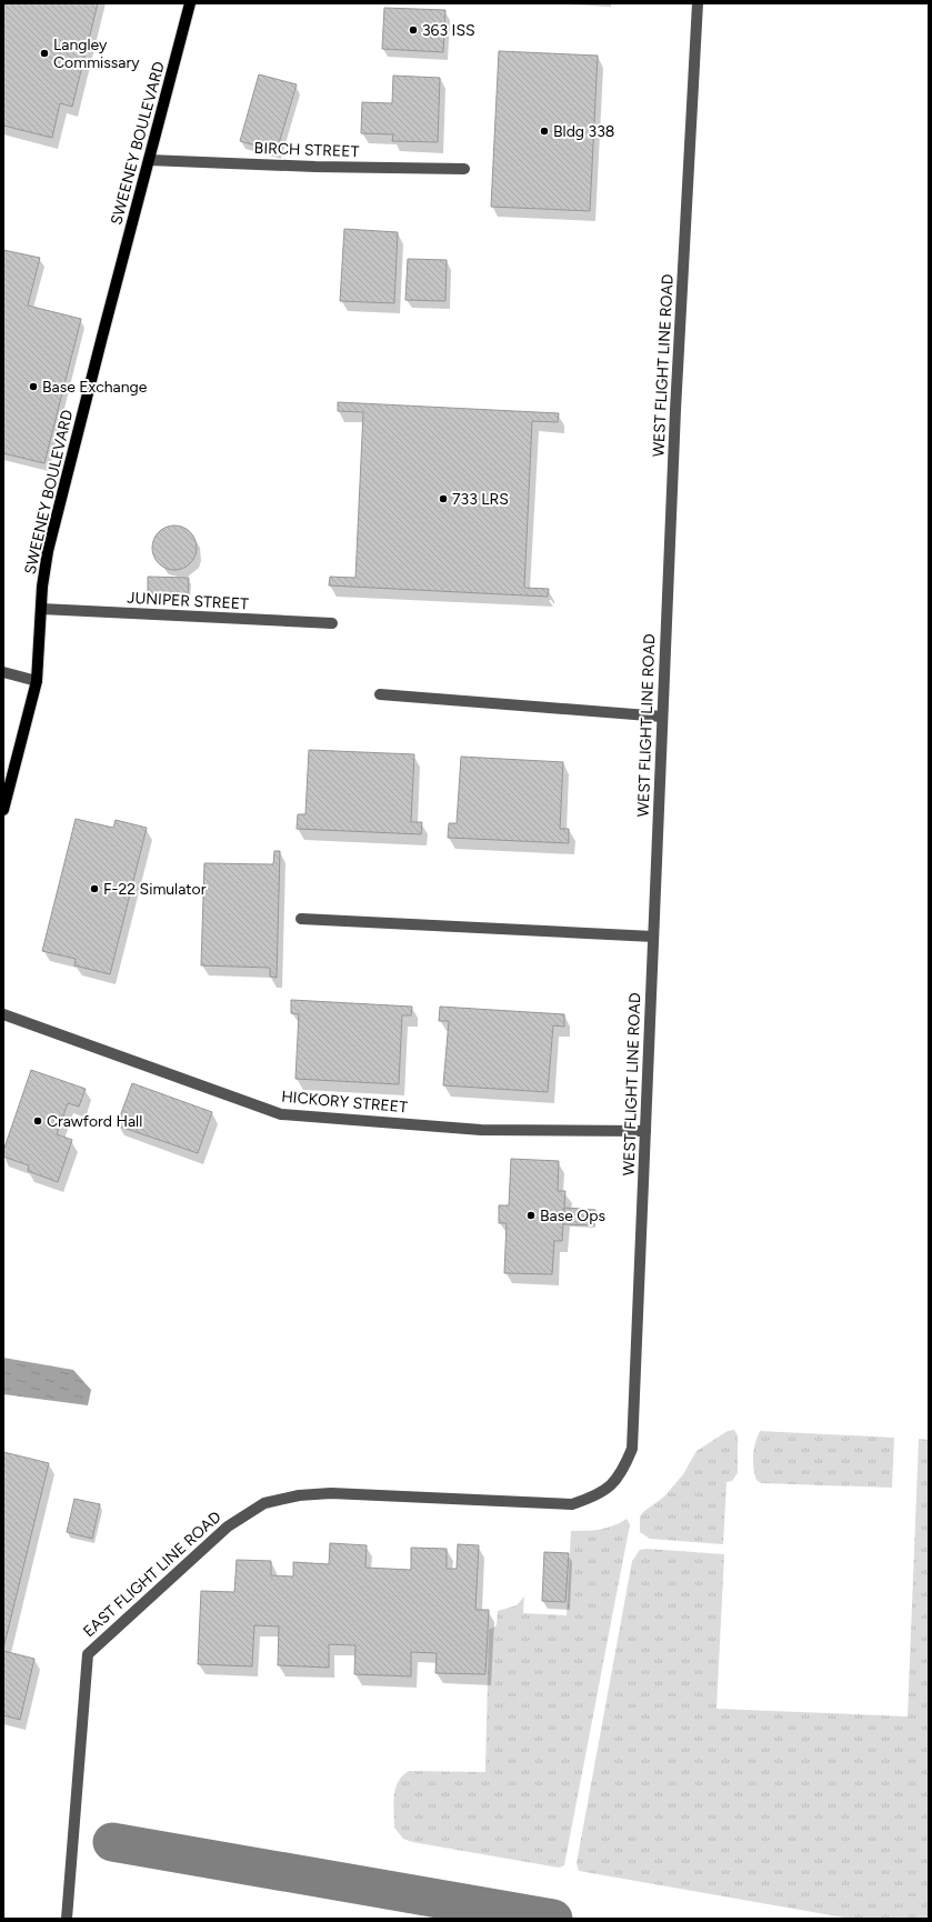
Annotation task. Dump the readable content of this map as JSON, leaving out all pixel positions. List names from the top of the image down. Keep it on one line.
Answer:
{"streets":{"main road":["SWEENEY BOULEVARD"],"street":["BIRCH STREET","WEST FLIGHT LINE ROAD","JUNIPER STREET","HICKORY STREET","EAST FLIGHT LINE ROAD"]},"crossings":[["SWEENEY BOULEVARD","BIRCH STREET"],["SWEENEY BOULEVARD","JUNIPER STREET"],["WEST FLIGHT LINE ROAD","HICKORY STREET"],["WEST FLIGHT LINE ROAD","EAST FLIGHT LINE ROAD"]],"places":["363 ISS","Langley Commissary","Bldg 338","Base Exchange","733 LRS","F-22 Simulator","Crawford Hall","Base Ops"]}
